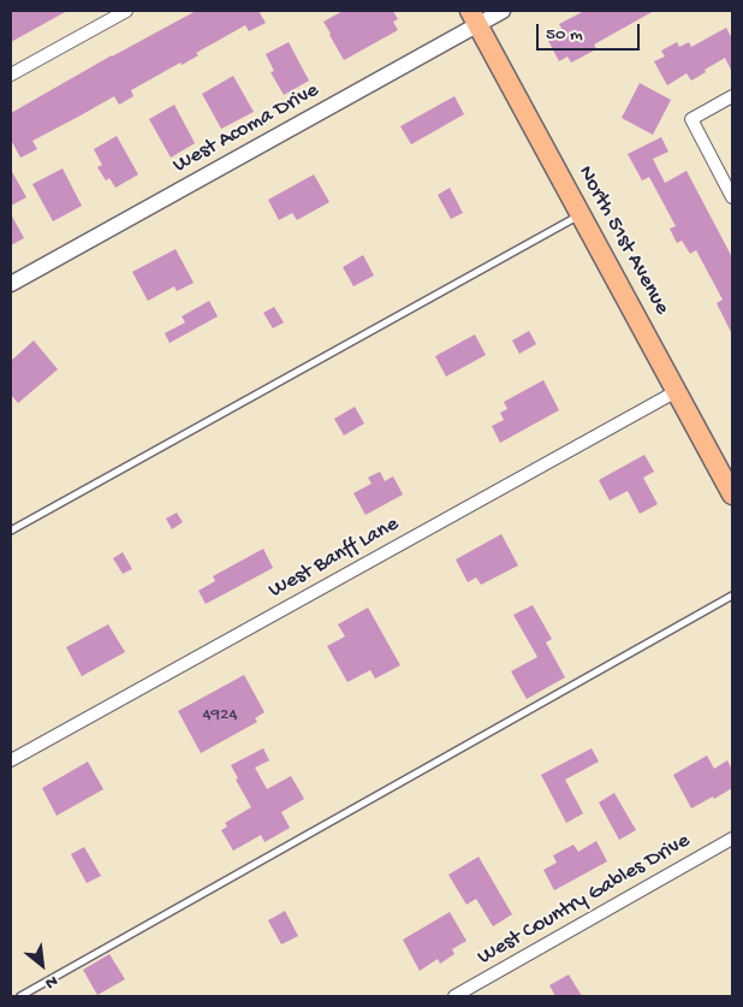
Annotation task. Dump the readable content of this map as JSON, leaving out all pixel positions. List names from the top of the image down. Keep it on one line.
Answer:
{"streets":{"main road":["North 51st Avenue"],"street":["West Acoma Drive","West Banff Lane","West Country Gables Drive"]},"crossings":[["West Acoma Drive","North 51st Avenue"],["North 51st Avenue","West Banff Lane"]],"house_numbers":["4924"],"scale_bar":"50 m","north":"bottom right"}
